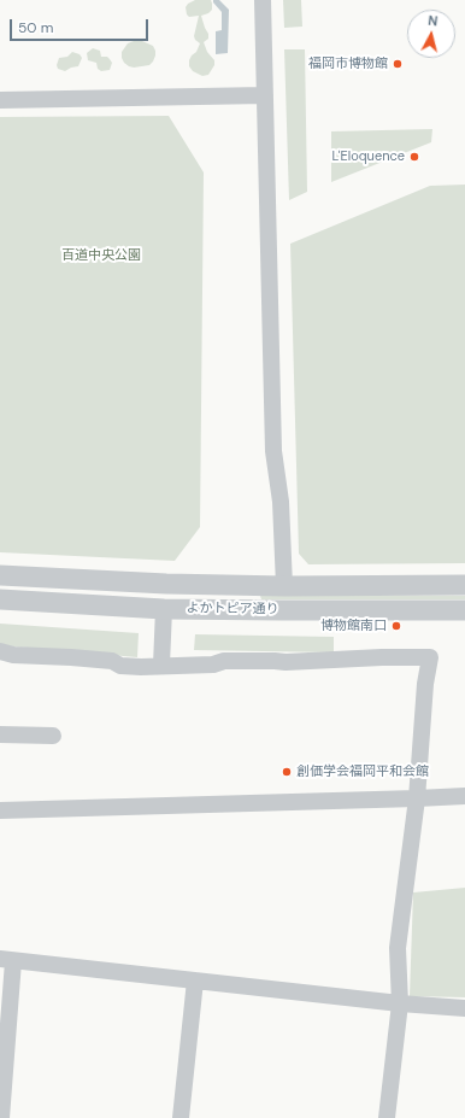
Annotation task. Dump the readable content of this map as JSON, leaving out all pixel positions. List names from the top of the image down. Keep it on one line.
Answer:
{"streets":{"street":["よかトピア通り"]},"parks":["百道中央公園"],"places":["福岡市博物館","L'Eloquence","博物館南口","創価学会福岡平和会館"],"scale_bar":"50 m","north":"top"}
